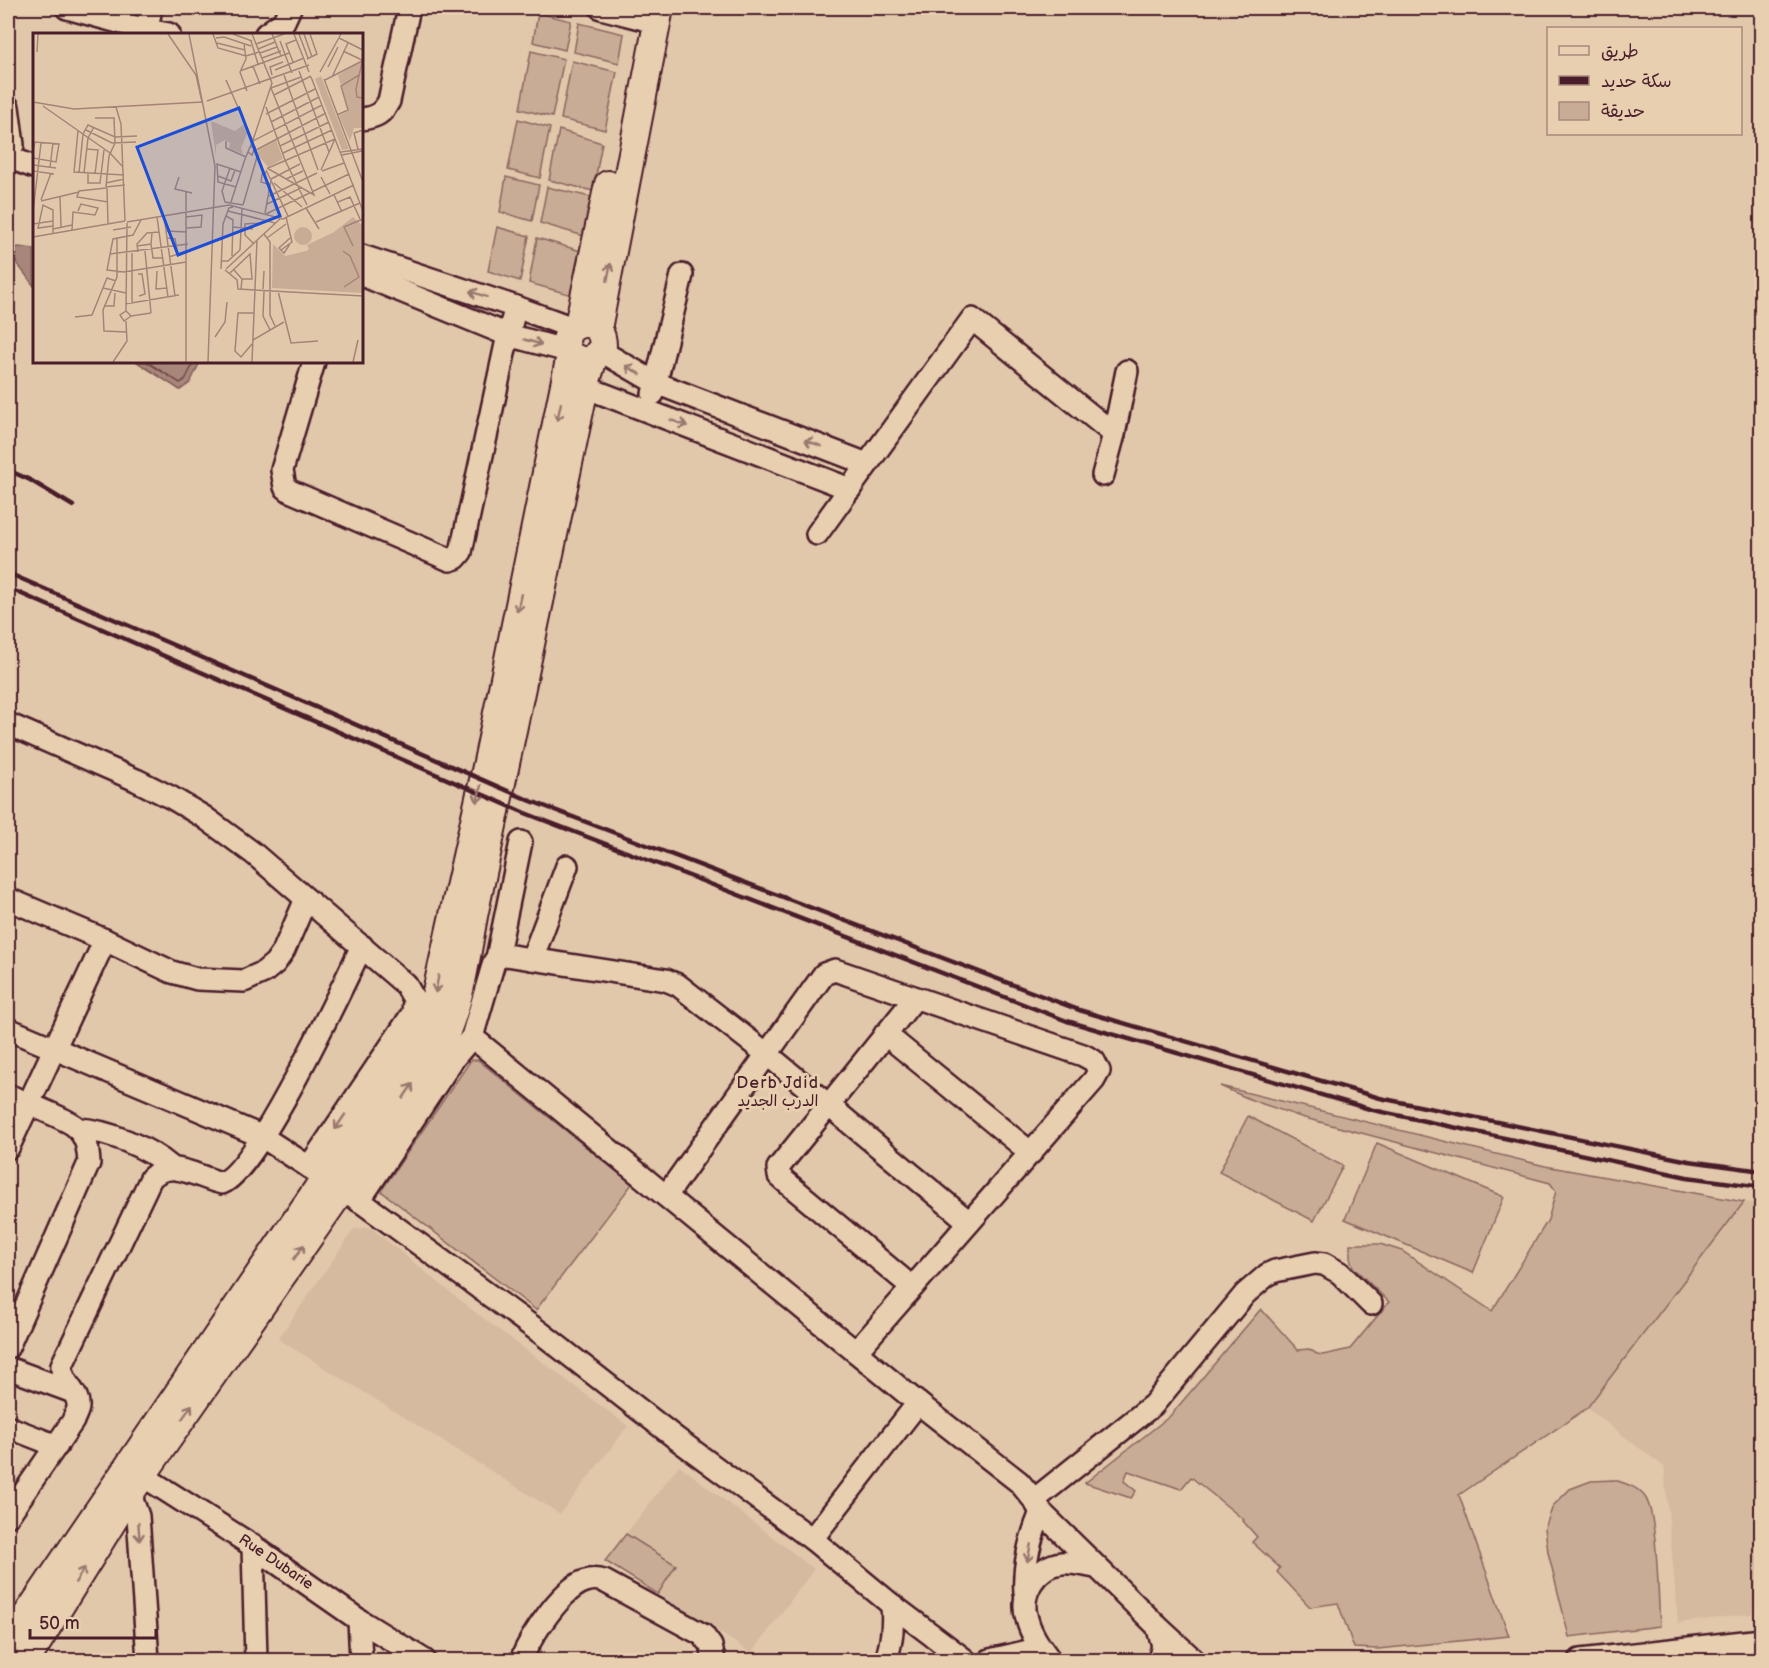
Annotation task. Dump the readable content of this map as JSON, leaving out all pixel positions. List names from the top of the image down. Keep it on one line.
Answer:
{"streets":{"street":["Rue Dubarie"]},"districts":["Derb Jdid الدرب الجديد"],"legend":["طريق","سكة حديد","حديقة"],"scale_bar":"50 m"}
